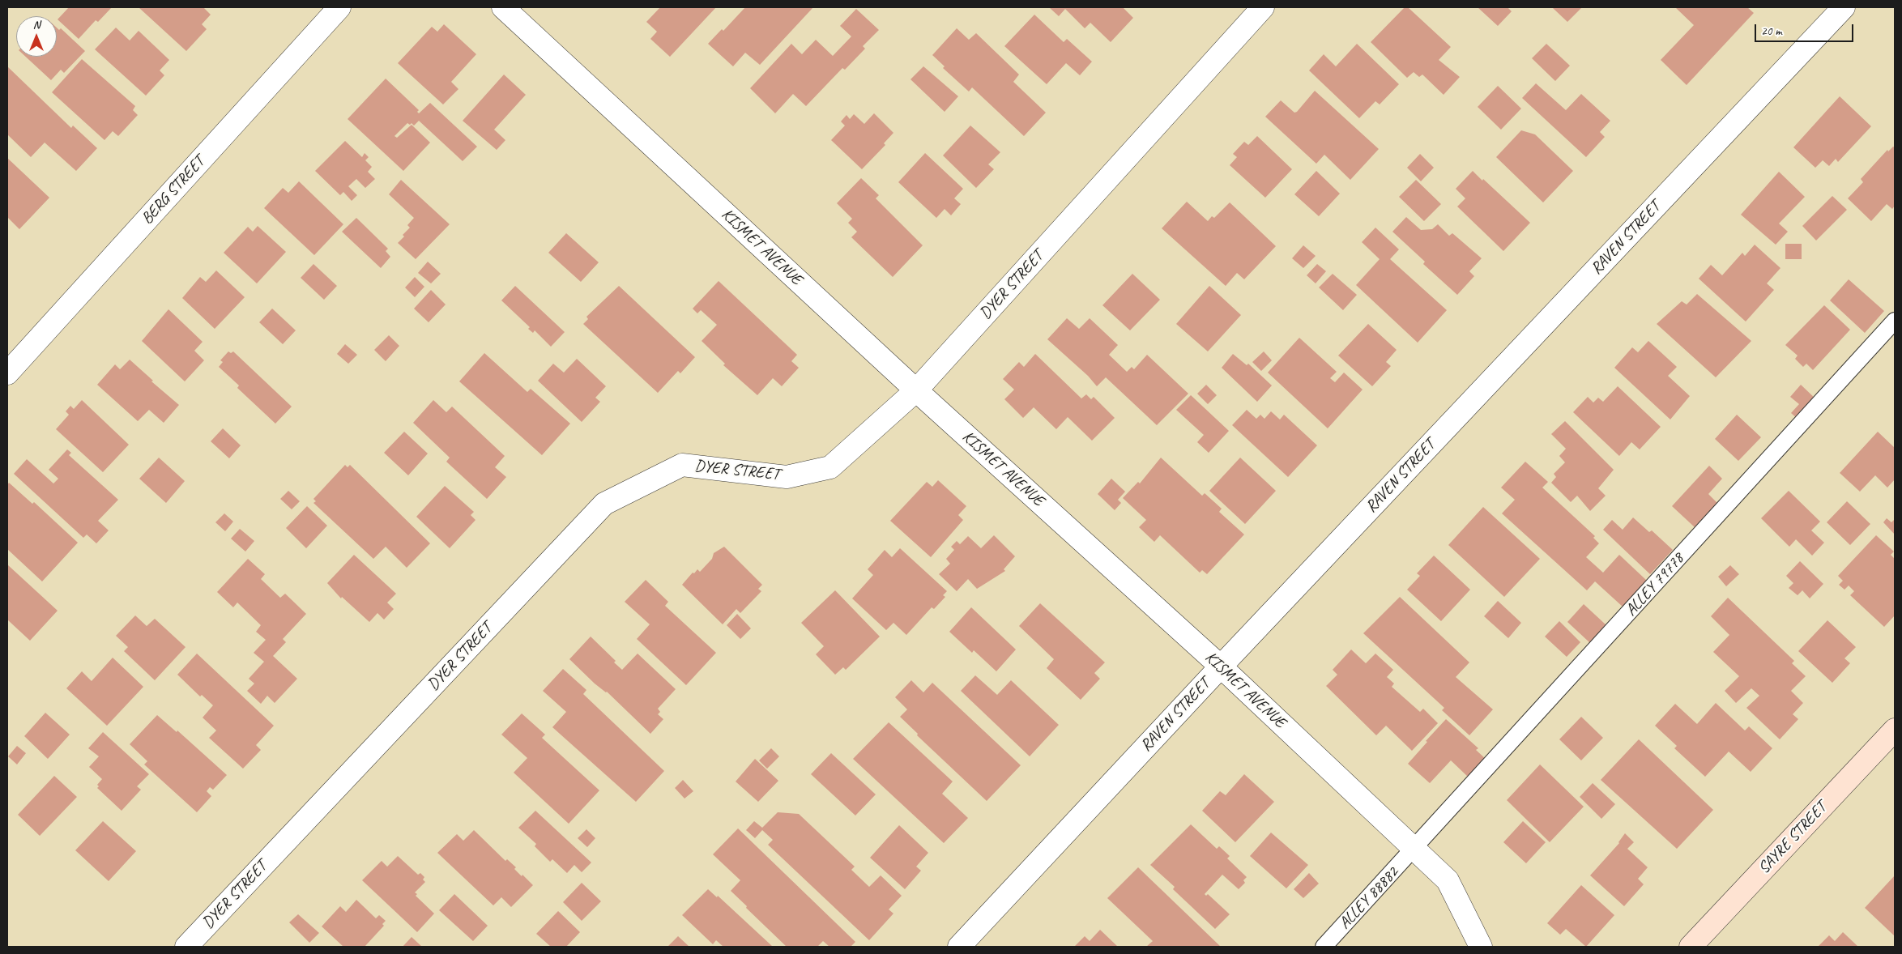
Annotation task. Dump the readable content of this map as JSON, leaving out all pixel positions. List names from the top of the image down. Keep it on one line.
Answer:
{"streets":{"street":["BERG STREET","RAVEN STREET","KISMET AVENUE","DYER STREET","SAYRE STREET"],"lane":["ALLEY 79778","ALLEY 88882"]},"crossings":[["RAVEN STREET","KISMET AVENUE"],["KISMET AVENUE","DYER STREET"],["KISMET AVENUE","ALLEY 79778"],["KISMET AVENUE","ALLEY 88882"],["ALLEY 79778","ALLEY 88882"]],"scale_bar":"20 m","north":"top"}
